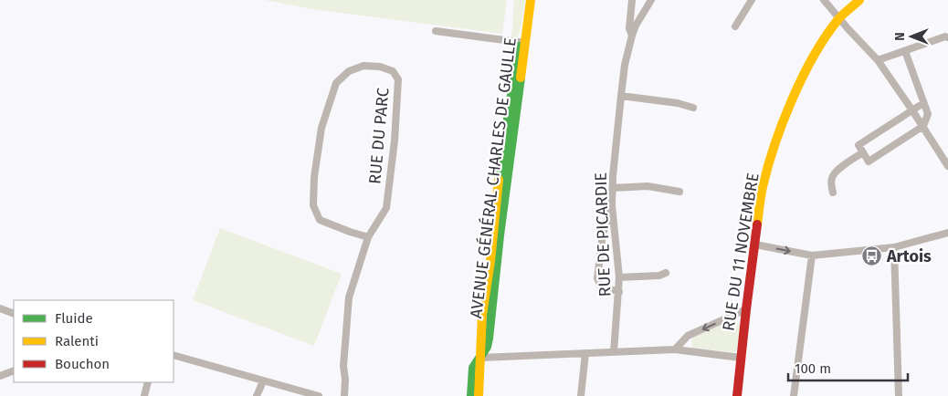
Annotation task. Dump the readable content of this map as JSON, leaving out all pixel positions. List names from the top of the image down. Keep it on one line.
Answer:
{"streets":{"main road":["AVENUE GÉNÉRAL CHARLES DE GAULLE","RUE DU 11 NOVEMBRE"],"street":["RUE DU PARC","RUE DE PICARDIE"]},"places":{"bus stop":["Artois"]},"legend":["Fluide","Ralenti","Bouchon"],"scale_bar":"100 m","north":"left"}
